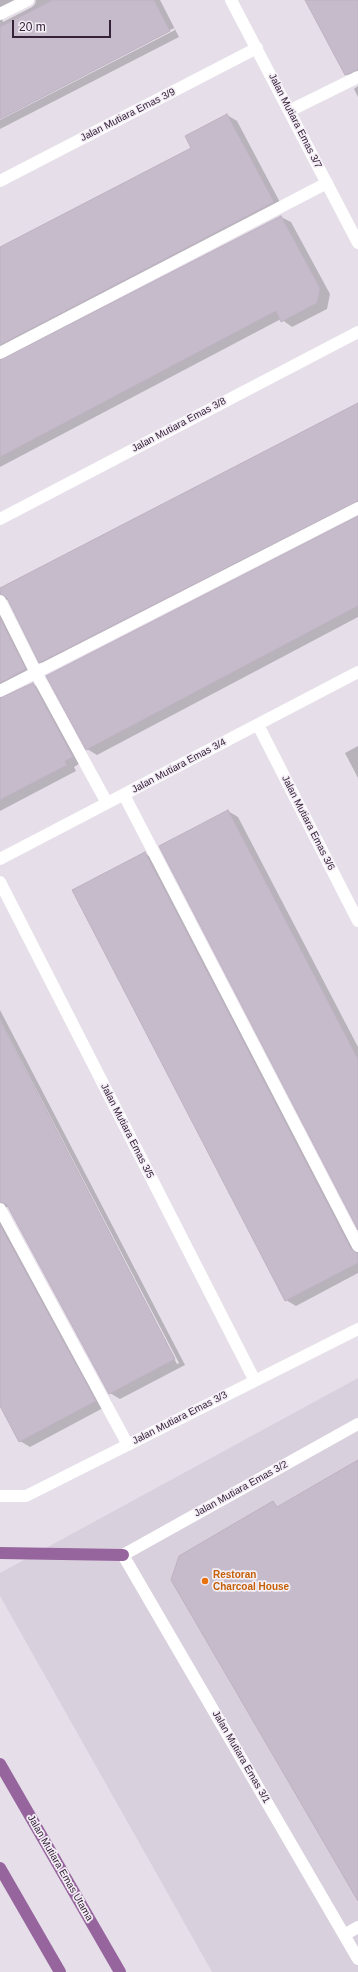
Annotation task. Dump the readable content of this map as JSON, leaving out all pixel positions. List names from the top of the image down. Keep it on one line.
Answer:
{"streets":{"main road":["Jalan Mutiara Emas Utama"],"street":["Jalan Mutiara Emas 3/9","Jalan Mutiara Emas 3/7","Jalan Mutiara Emas 3/8","Jalan Mutiara Emas 3/4","Jalan Mutiara Emas 3/6","Jalan Mutiara Emas 3/5","Jalan Mutiara Emas 3/3","Jalan Mutiara Emas 3/2","Jalan Mutiara Emas 3/1"]},"crossings":[["Jalan Mutiara Emas 3/9","Jalan Mutiara Emas 3/7"],["Jalan Mutiara Emas 3/4","Jalan Mutiara Emas 3/6"],["Jalan Mutiara Emas 3/5","Jalan Mutiara Emas 3/3"],["Jalan Mutiara Emas 3/2","Jalan Mutiara Emas 3/1"]],"places":["Restoran Charcoal House"],"scale_bar":"20 m"}
